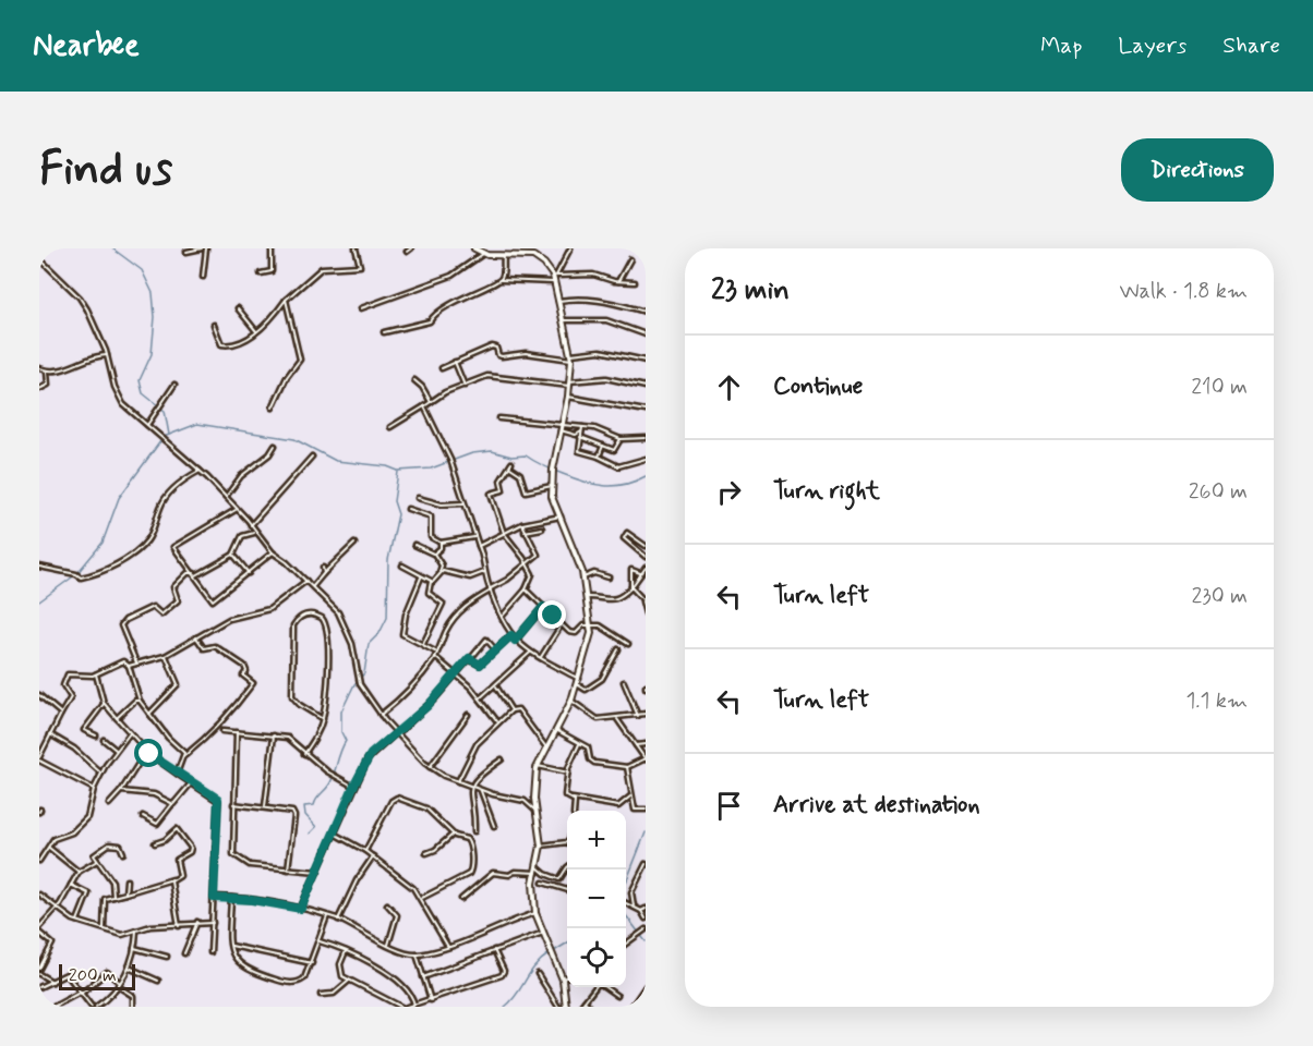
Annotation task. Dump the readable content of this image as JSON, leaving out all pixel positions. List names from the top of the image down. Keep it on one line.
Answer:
{"scale_bar":"200 m","page":{"header":"Nearbee","nav":["Map","Layers","Share"],"buttons":"Directions","title":"Find us","heading":["23 min","Walk · 1.8 km"],"list":[["Continue","210 m"],["Turn right","260 m"],["Turn left","230 m"],["Turn left","1.1 km"],"Arrive at destination"],"map_buttons":["+","−"],"scale":"200 m"}}
